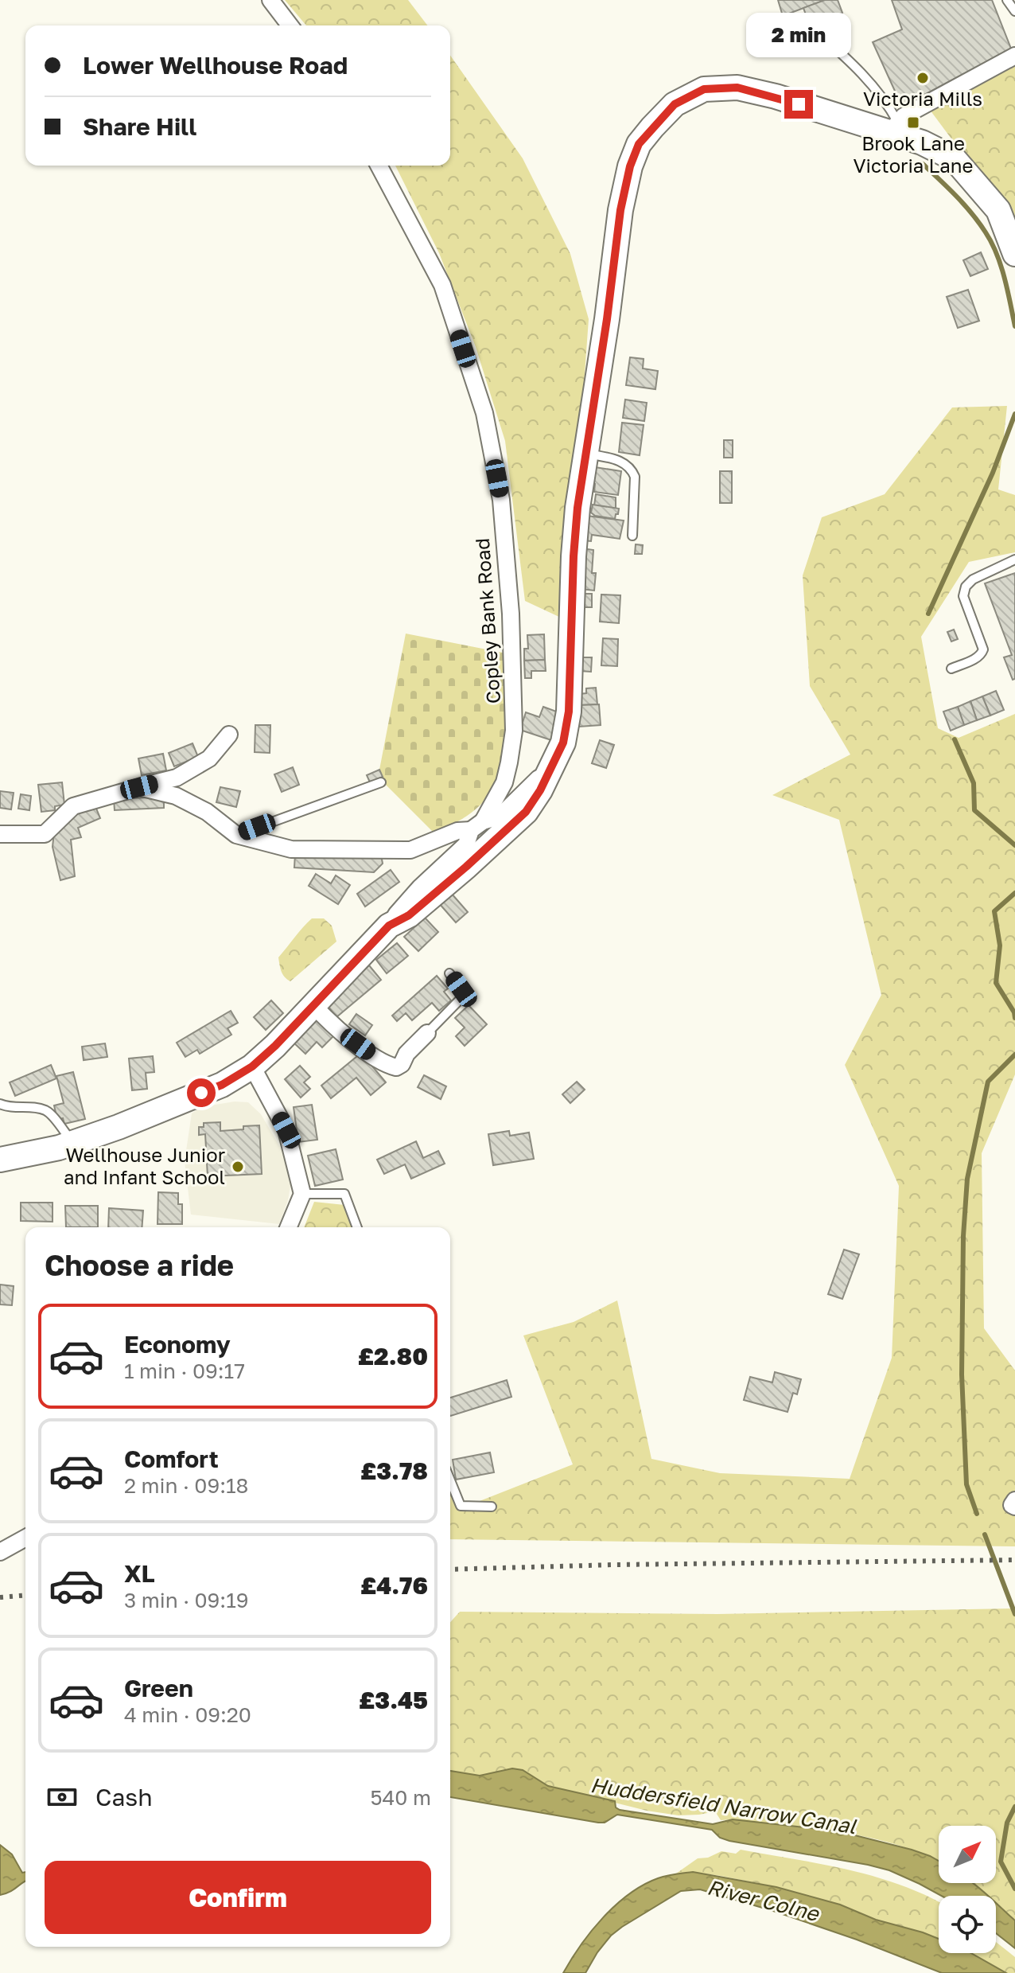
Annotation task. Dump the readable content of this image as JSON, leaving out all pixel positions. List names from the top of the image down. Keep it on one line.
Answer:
{"streets":{"street":["Copley Bank Road"]},"water":["Huddersfield Narrow Canal","River Colne"],"places":{"other":["Victoria Mills","Wellhouse Junior and Infant School"],"transit":["Brook Lane Victoria Lane"]},"north":"top right","page":{"bubble":"2 min","banner":["Lower Wellhouse Road","Share Hill"],"heading":"Choose a ride","list":[{"name":"Economy","note":"1 min · 09:17","value":"£2.80"},{"name":"Comfort","note":"2 min · 09:18","value":"£3.78"},{"name":"XL","note":"3 min · 09:19","value":"£4.76"},{"name":"Green","note":"4 min · 09:20","value":"£3.45"}],"pay":["Cash","540 m"],"buttons":"Confirm"}}
